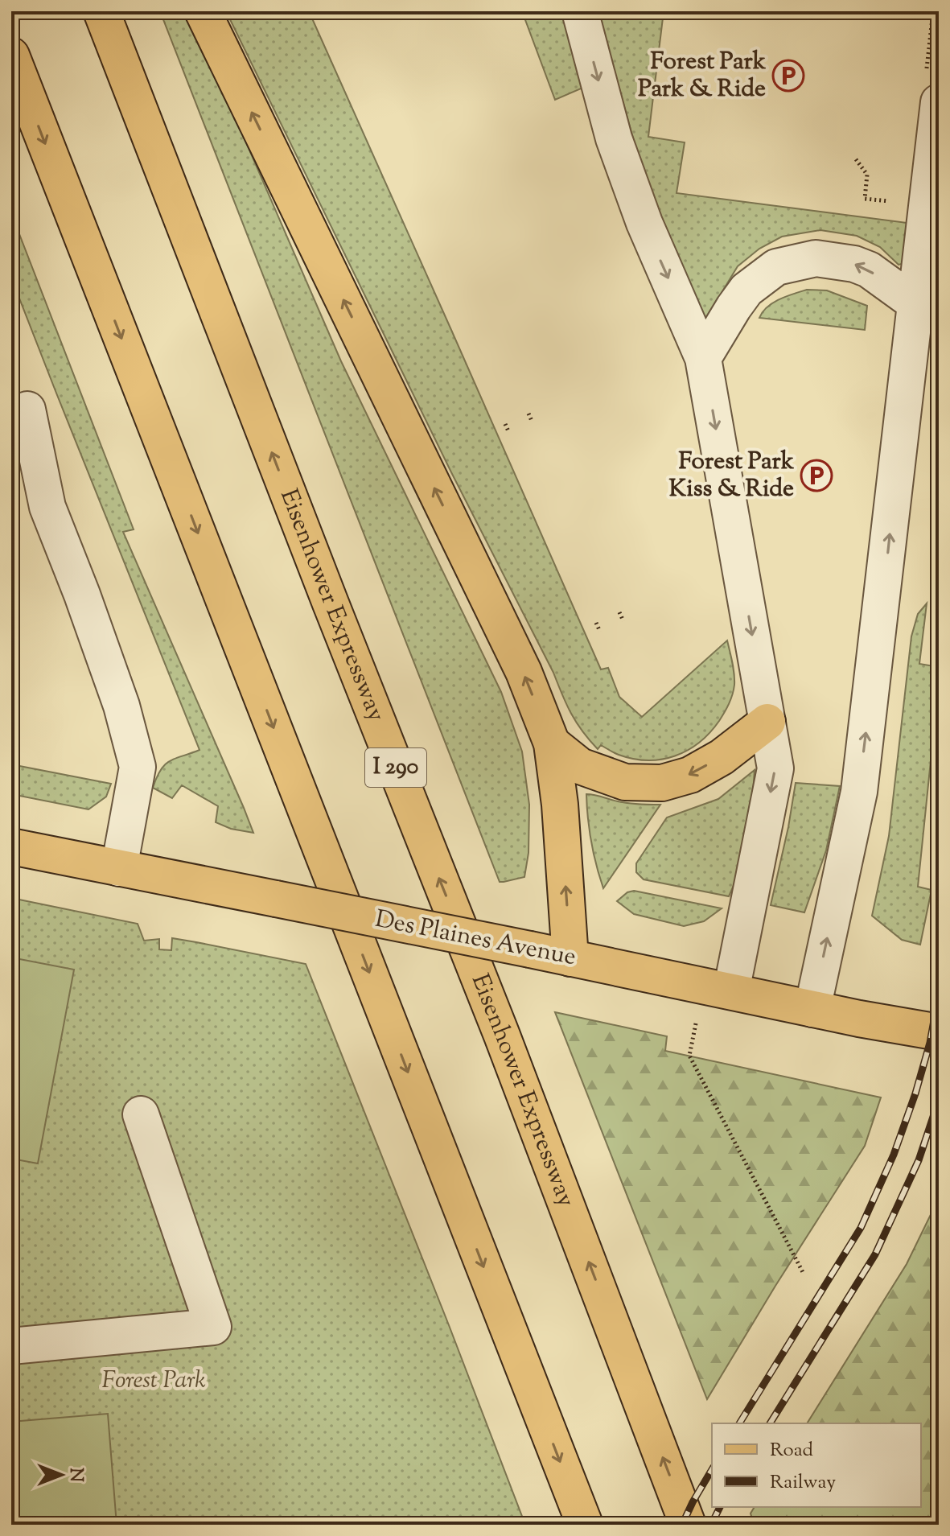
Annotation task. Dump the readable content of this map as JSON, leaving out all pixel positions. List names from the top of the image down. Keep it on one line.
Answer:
{"streets":{"main road":["Eisenhower Expressway","I 290","Des Plaines Avenue"]},"parks":["Forest Park"],"places":{"parking":["Forest Park Park & Ride","Forest Park Kiss & Ride"]},"legend":["Road","Railway"],"north":"right"}
